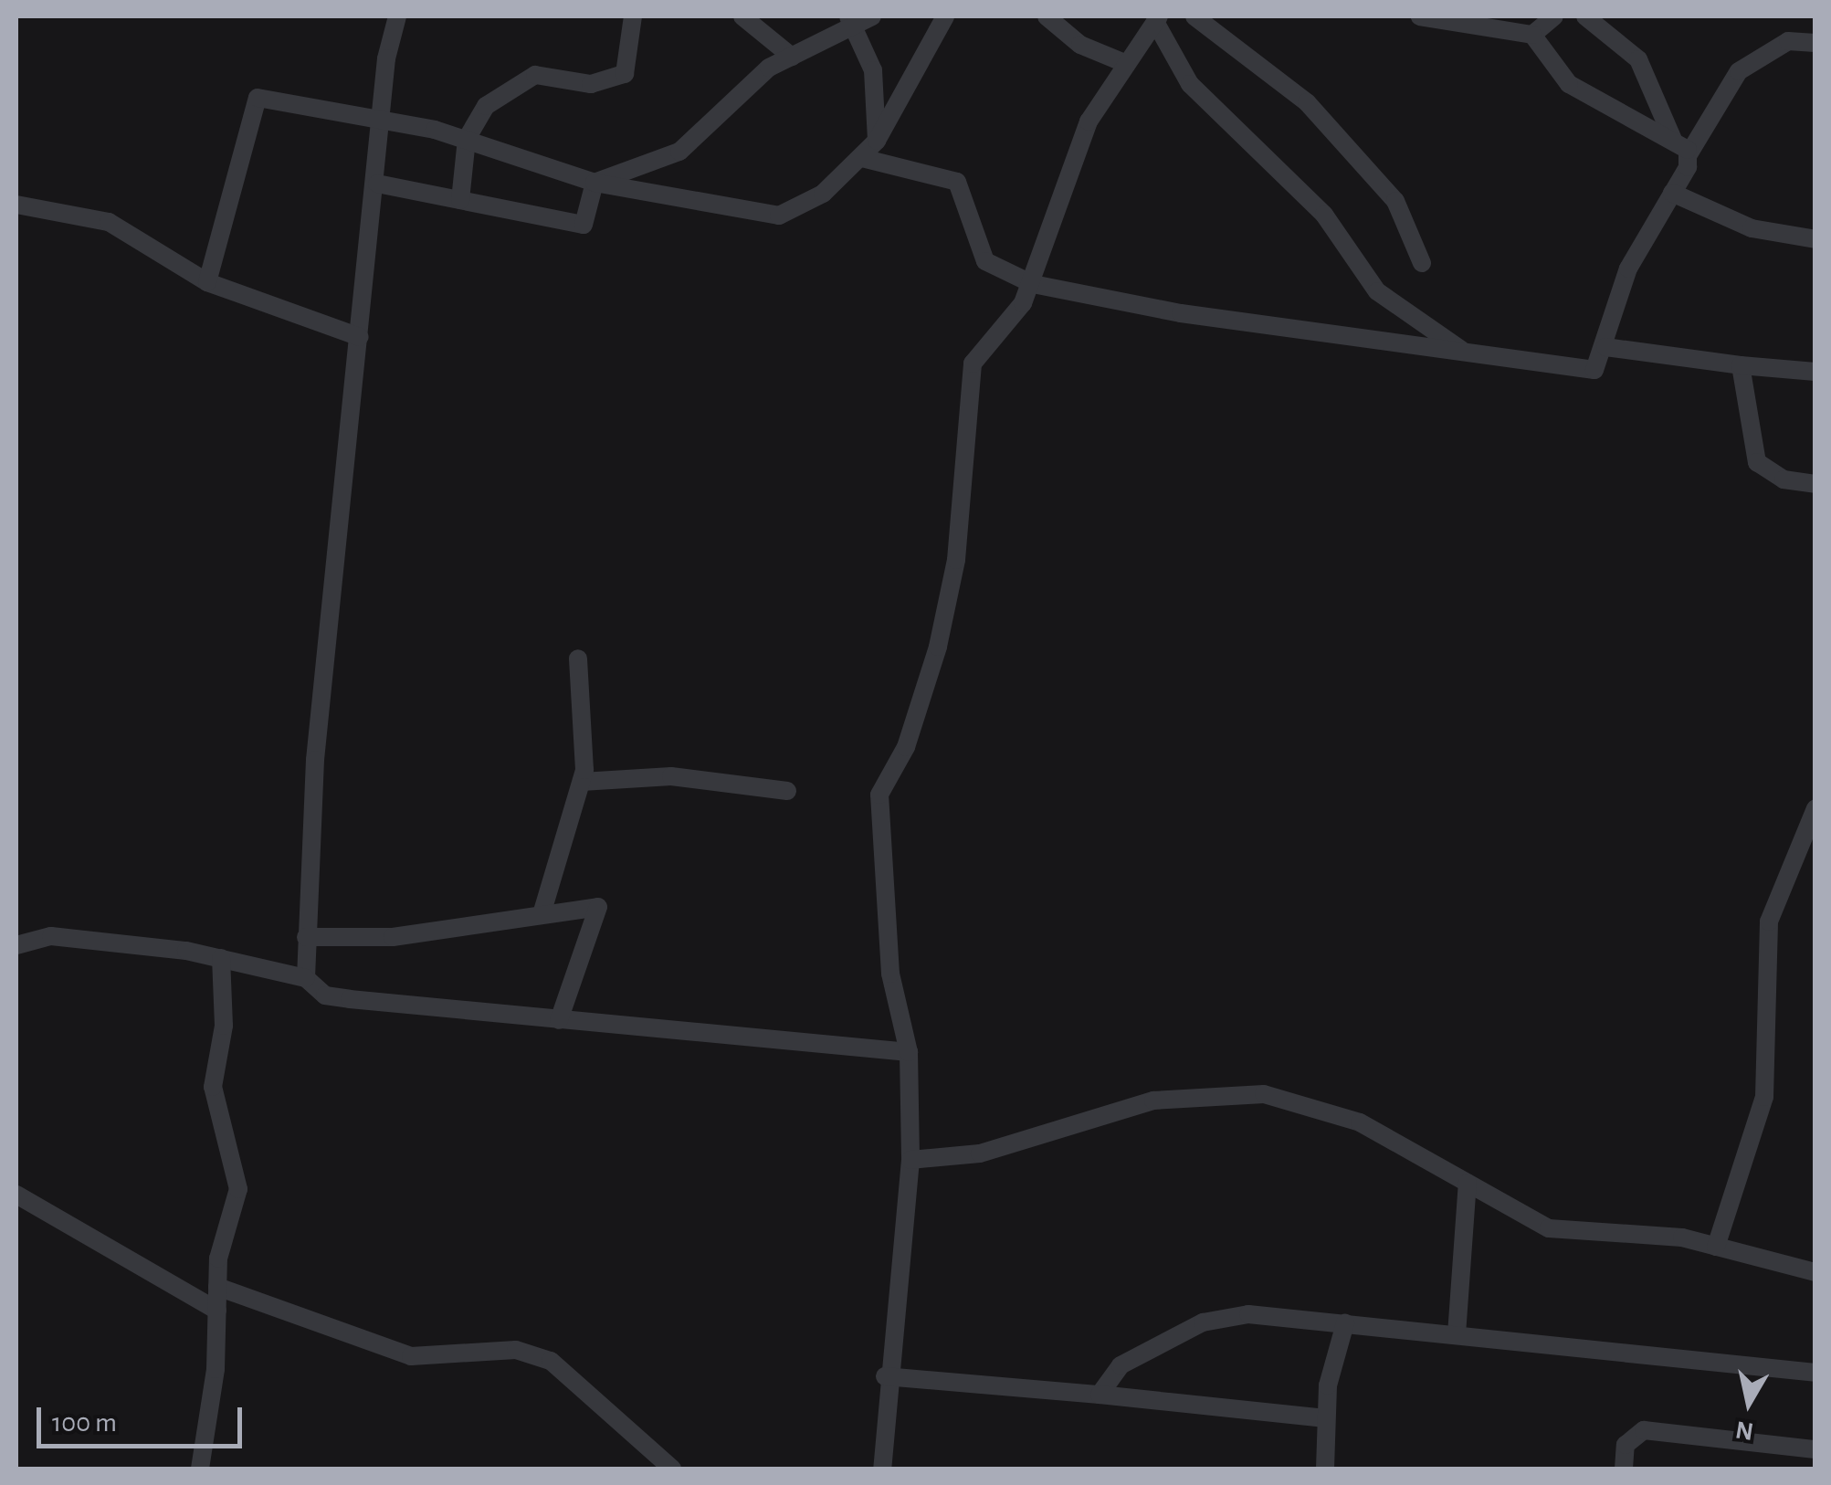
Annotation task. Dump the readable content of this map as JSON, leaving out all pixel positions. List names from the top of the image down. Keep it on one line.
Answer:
{"scale_bar":"100 m","north":"bottom"}
